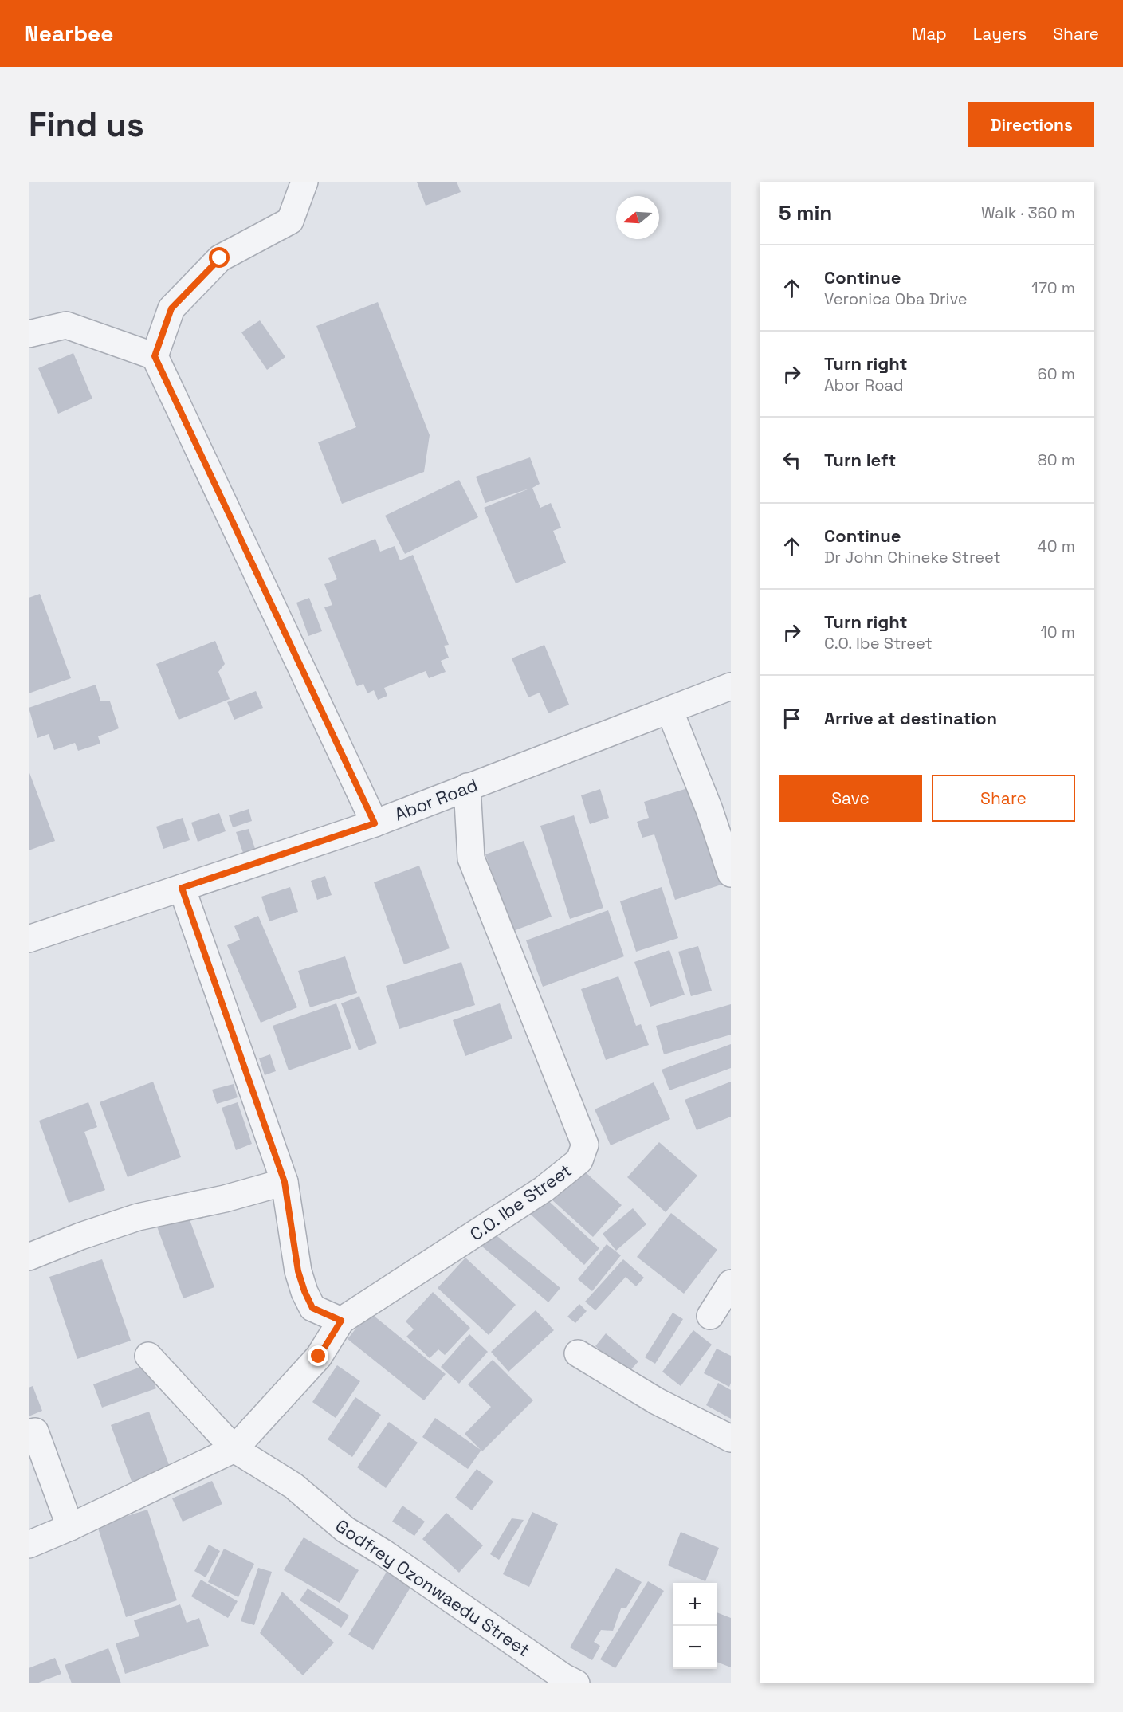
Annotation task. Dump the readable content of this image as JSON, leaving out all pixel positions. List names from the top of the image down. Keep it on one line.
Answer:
{"streets":{"street":["Abor Road","C.O. Ibe Street","Godfrey Ozonwaedu Street"]},"crossings":[["Abor Road","C.O. Ibe Street"],["C.O. Ibe Street","Godfrey Ozonwaedu Street"]],"north":"left","page":{"header":"Nearbee","nav":["Map","Layers","Share"],"buttons":["Directions",["Save","Share"]],"title":"Find us","heading":["5 min","Walk · 360 m"],"list":[["Continue","Veronica Oba Drive","170 m"],["Turn right","Abor Road","60 m"],["Turn left","80 m"],["Continue","Dr John Chineke Street","40 m"],["Turn right","C.O. Ibe Street","10 m"],"Arrive at destination"],"map_buttons":["+","−"]}}
